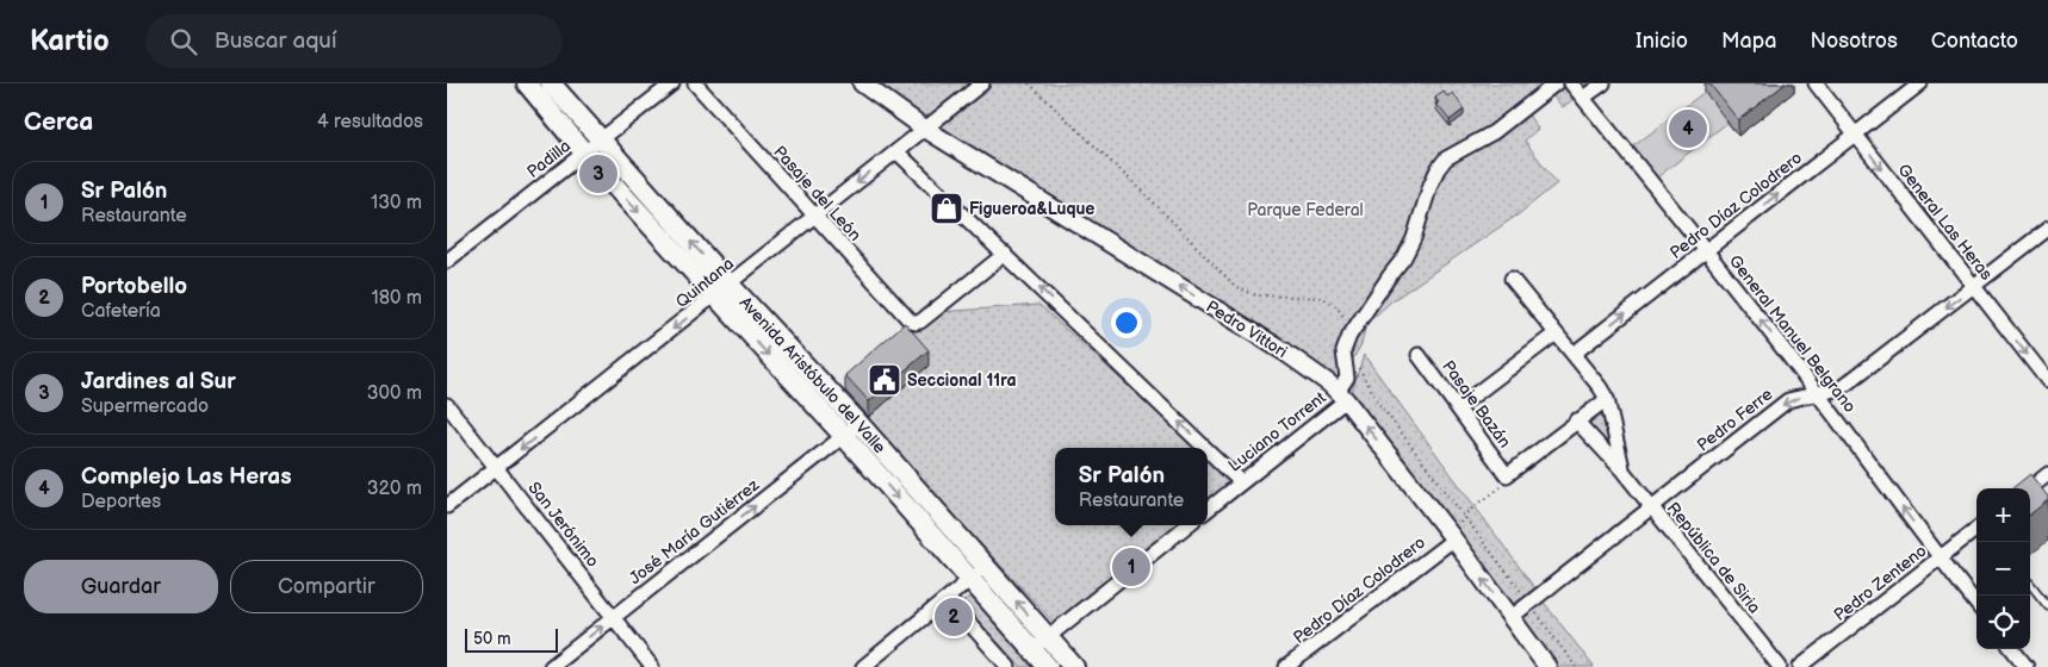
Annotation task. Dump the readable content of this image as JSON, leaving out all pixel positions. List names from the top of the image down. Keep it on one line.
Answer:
{"streets":{"main road":["Avenida Aristóbulo del Valle"],"street":["Padilla","Pasaje del León","Pedro Díaz Colodrero","General Las Heras","Quintana","Pedro Vittori","General Manuel Belgrano","Pasaje Bazán","Pedro Ferre","Luciano Torrent","San Jerónimo","José María Gutiérrez","República de Siria","Pedro Zenteno"]},"crossings":[["Padilla","Avenida Aristóbulo del Valle"],["Pasaje del León","Quintana"],["Pedro Díaz Colodrero","General Las Heras"],["Pedro Díaz Colodrero","Pedro Vittori"],["Pedro Díaz Colodrero","General Manuel Belgrano"],["Pedro Díaz Colodrero","República de Siria"],["General Las Heras","Pedro Ferre"],["Quintana","Pedro Vittori"],["Quintana","Avenida Aristóbulo del Valle"],["Quintana","San Jerónimo"],["Pedro Vittori","Pedro Ferre"],["Pedro Vittori","Luciano Torrent"],["General Manuel Belgrano","Pedro Ferre"],["General Manuel Belgrano","Pedro Zenteno"],["Avenida Aristóbulo del Valle","José María Gutiérrez"],["Pedro Ferre","República de Siria"],["San Jerónimo","José María Gutiérrez"]],"one_way":["Pedro Díaz Colodrero","General Las Heras","Quintana","General Manuel Belgrano","Pedro Ferre","José María Gutiérrez"],"parks":["Parque Federal"],"places":{"shop":["Figueroa&Luque"],"public building":["Seccional 11ra"]},"scale_bar":"50 m","page":{"header":"Kartio","search":"Buscar aquí","nav":["Inicio","Mapa","Nosotros","Contacto"],"heading":["Cerca","4 resultados"],"pins":["4","3","1","2"],"list":[{"mark":"1","name":"Sr Palón","note":"Restaurante","value":"130 m"},{"mark":"2","name":"Portobello","note":"Cafetería","value":"180 m"},{"mark":"3","name":"Jardines al Sur","note":"Supermercado","value":"300 m"},{"mark":"4","name":"Complejo Las Heras","note":"Deportes","value":"320 m"}],"popup":["Sr Palón","Restaurante"],"map_buttons":["+","−"],"buttons":["Guardar","Compartir"],"scale":"50 m"}}
